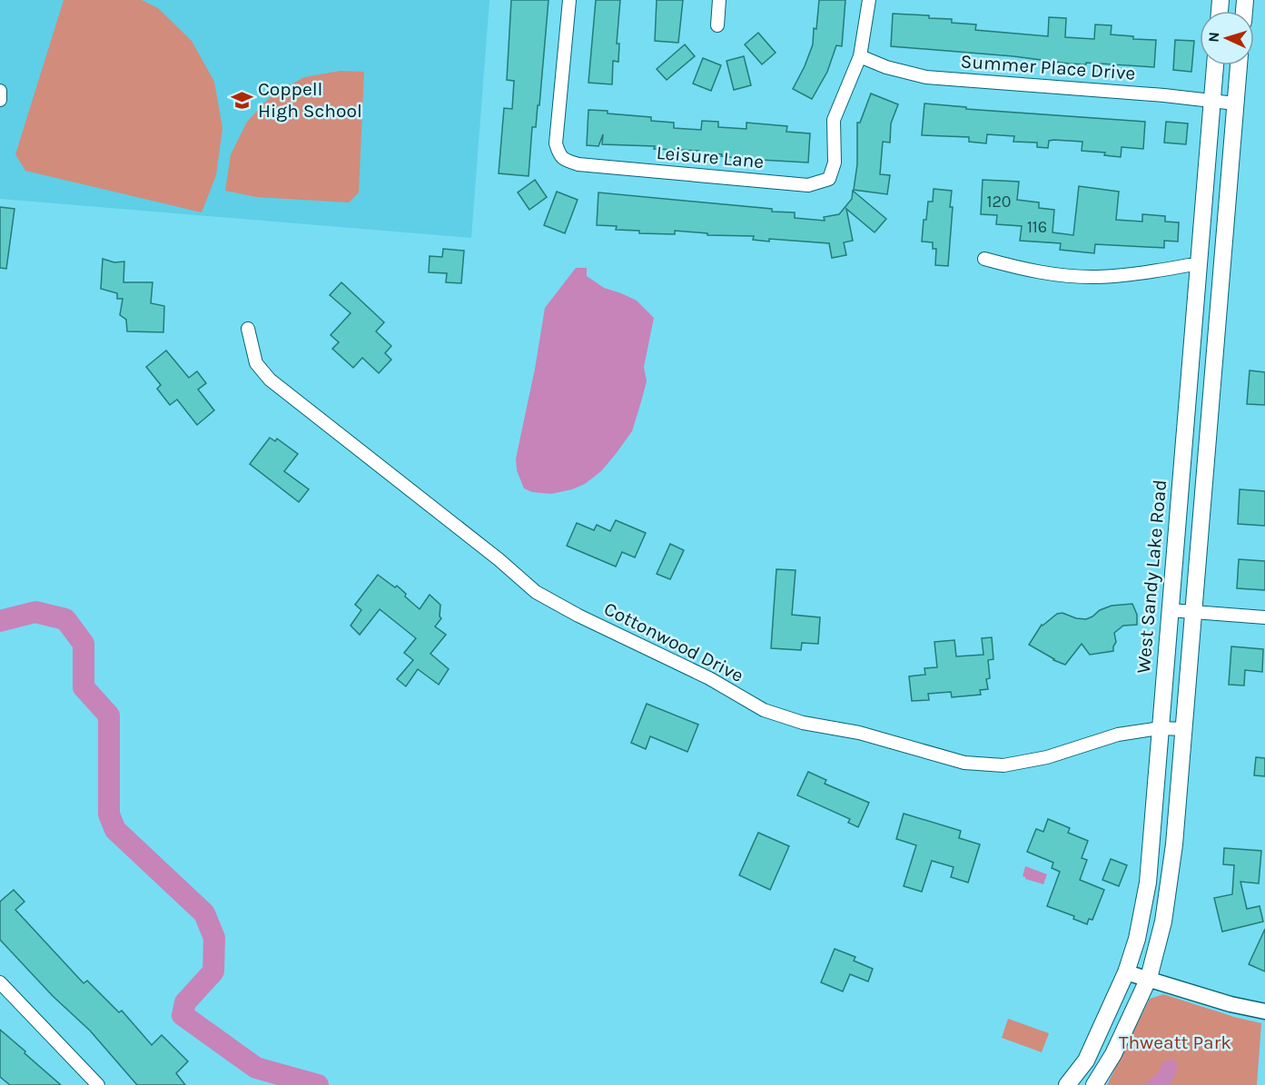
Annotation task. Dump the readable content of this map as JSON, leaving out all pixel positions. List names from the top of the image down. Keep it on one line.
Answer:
{"streets":{"main road":["West Sandy Lake Road"],"street":["Summer Place Drive","Leisure Lane","Cottonwood Drive"]},"crossings":[["Summer Place Drive","Leisure Lane"],["Summer Place Drive","West Sandy Lake Road"],["West Sandy Lake Road","Cottonwood Drive"]],"parks":["Thweatt Park"],"places":{"school or university":["Coppell High School"]},"house_numbers":["120","116"],"north":"left"}
